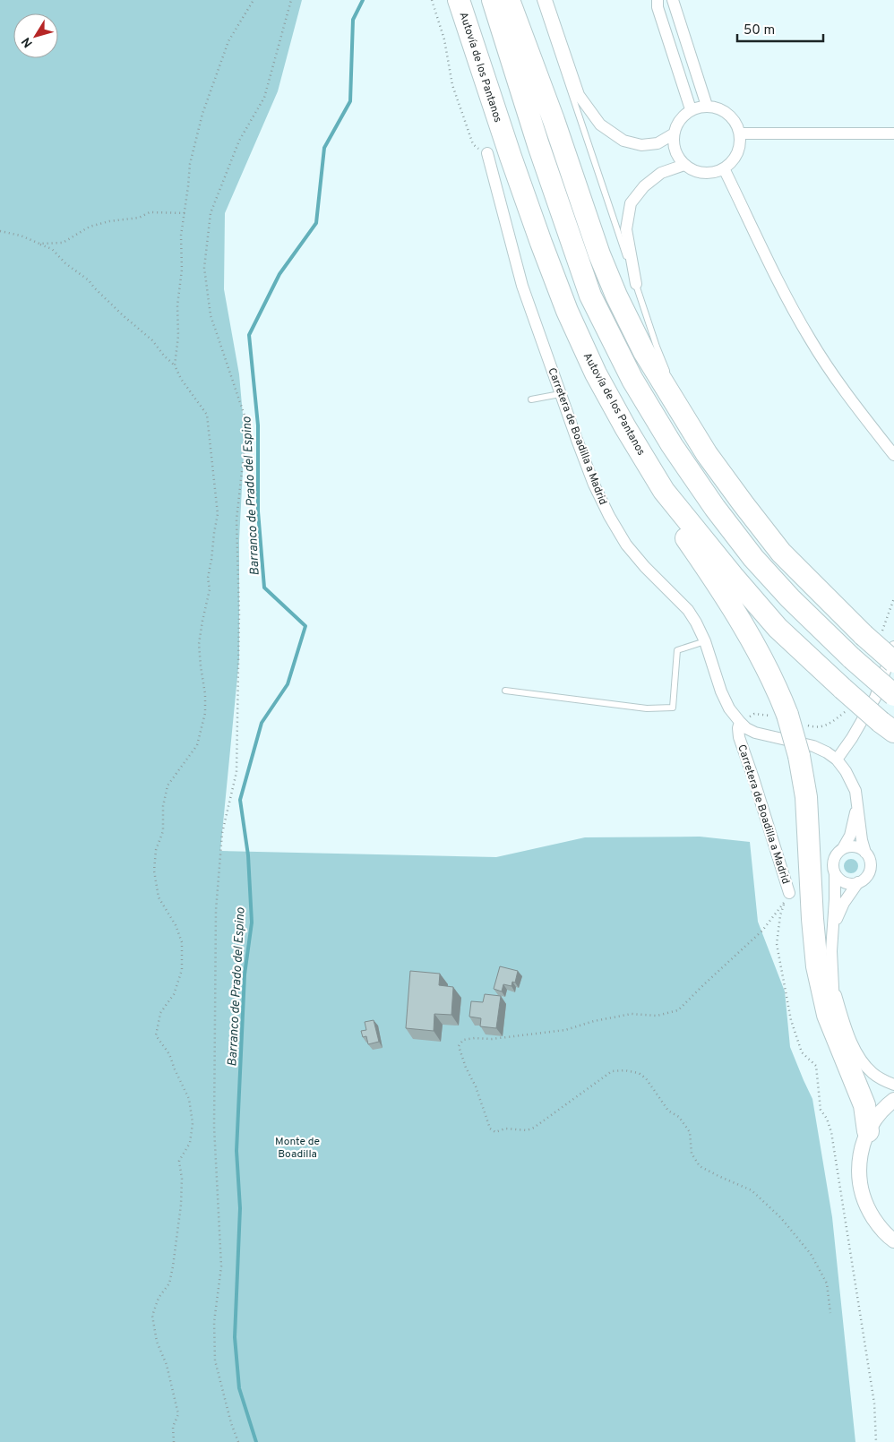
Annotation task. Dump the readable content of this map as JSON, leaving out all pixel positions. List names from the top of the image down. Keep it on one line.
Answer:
{"streets":{"highway":["Autovía de los Pantanos"],"street":["Carretera de Boadilla a Madrid"]},"water":["Barranco de Prado del Espino"],"parks":["Monte de Boadilla"],"scale_bar":"50 m","north":"bottom left"}
